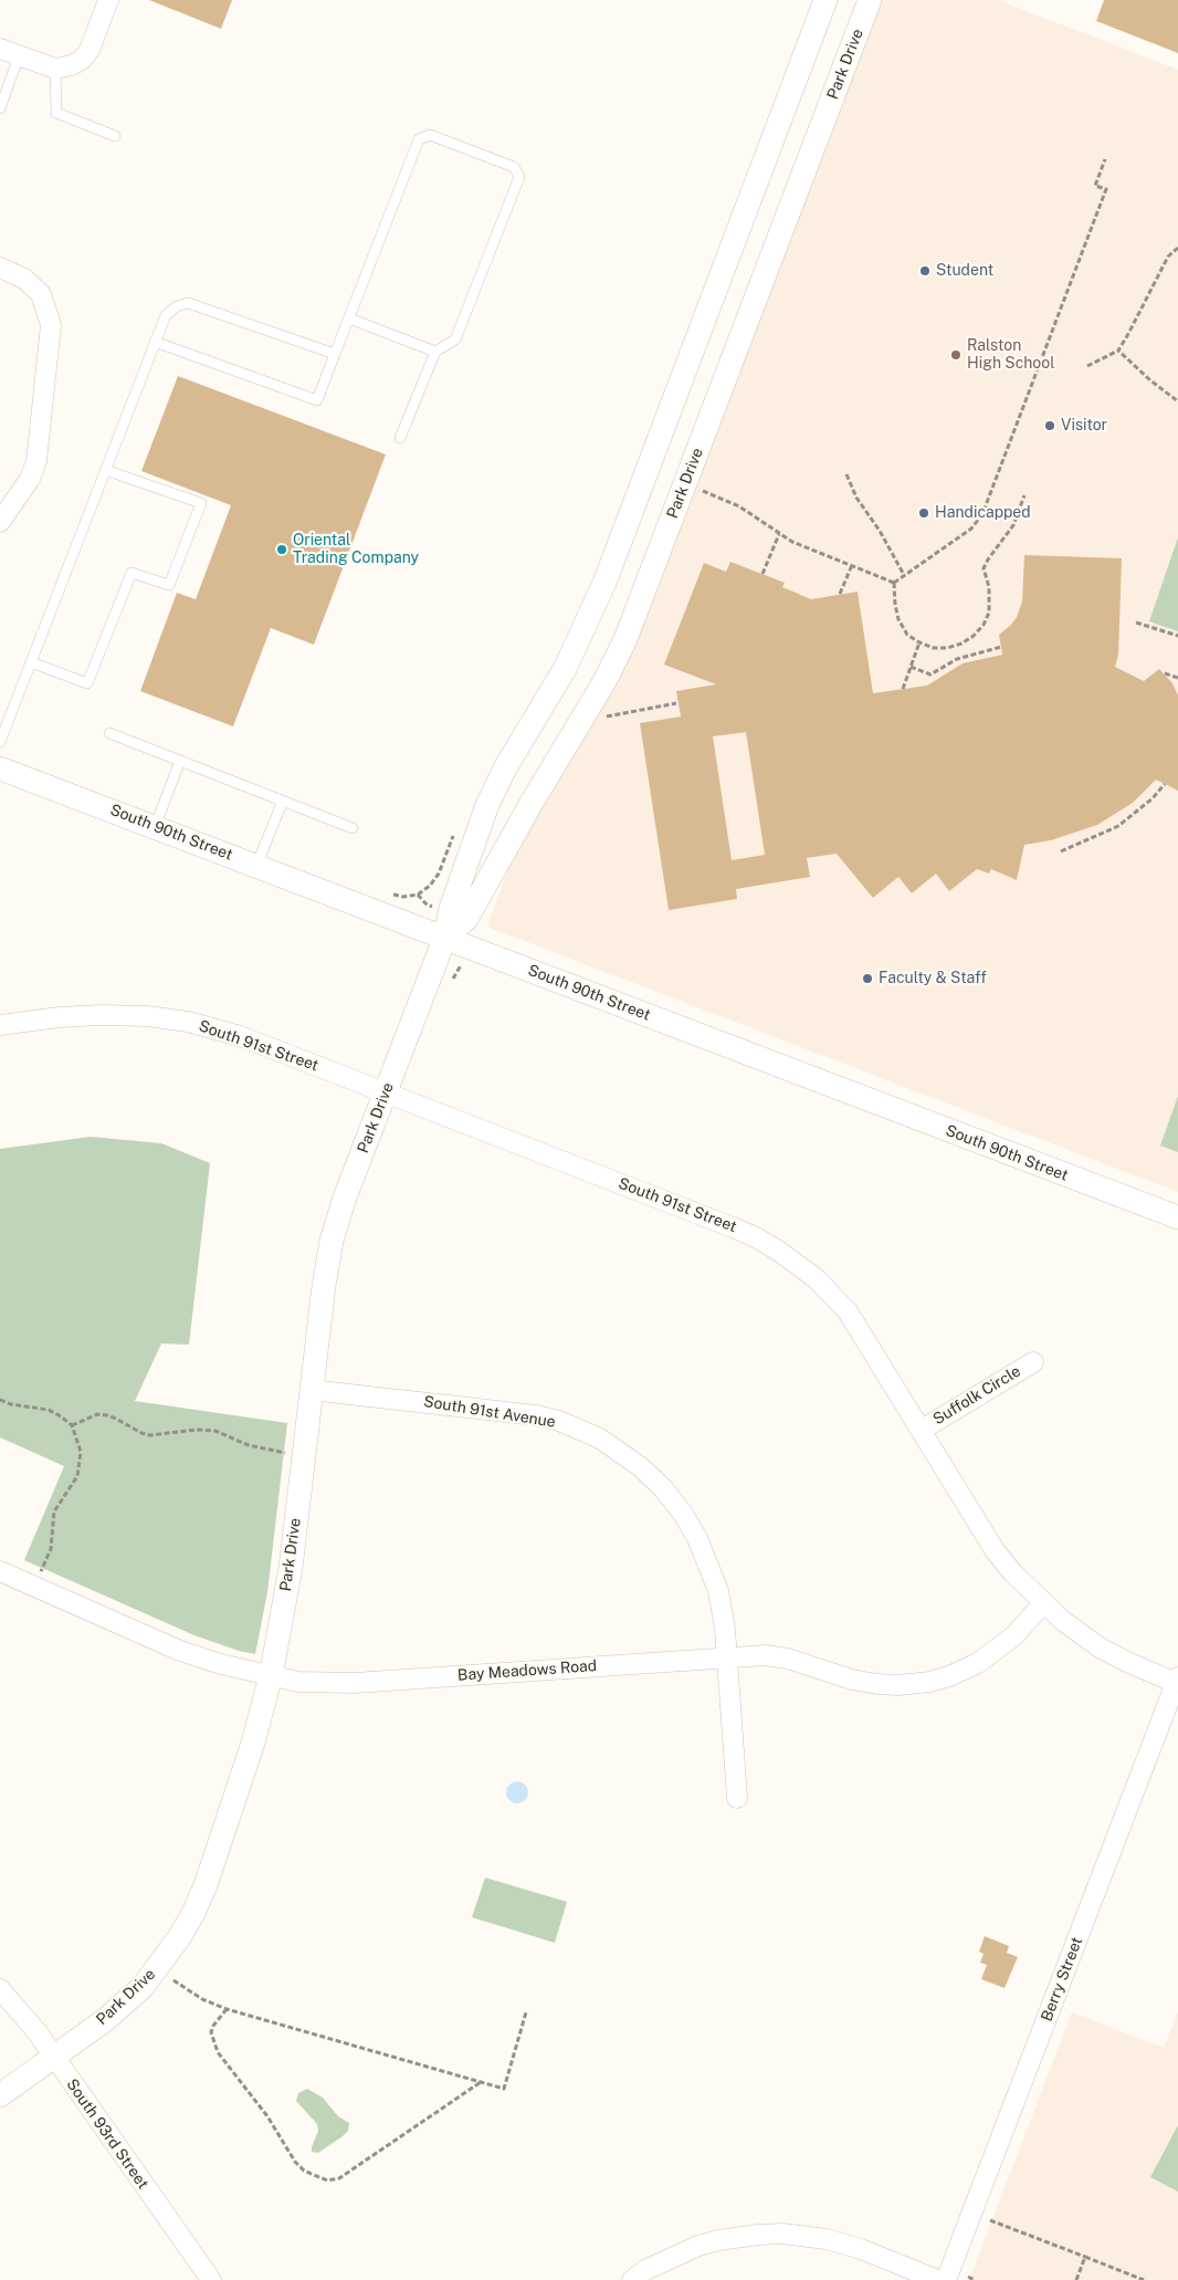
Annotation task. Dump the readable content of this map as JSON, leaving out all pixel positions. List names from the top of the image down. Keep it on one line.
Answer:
{"streets":{"street":["Park Drive","South 90th Street","South 91st Street","Suffolk Circle","South 91st Avenue","Bay Meadows Road","Berry Street","South 93rd Street"]},"crossings":[["Park Drive","South 90th Street"],["Park Drive","South 91st Street"],["Park Drive","South 91st Avenue"],["Park Drive","Bay Meadows Road"],["Park Drive","South 93rd Street"],["South 91st Street","Suffolk Circle"],["South 91st Street","Bay Meadows Road"],["South 91st Street","Berry Street"],["South 91st Avenue","Bay Meadows Road"]],"places":["Student","Ralston High School","Visitor","Handicapped","Oriental Trading Company","Faculty & Staff"]}
